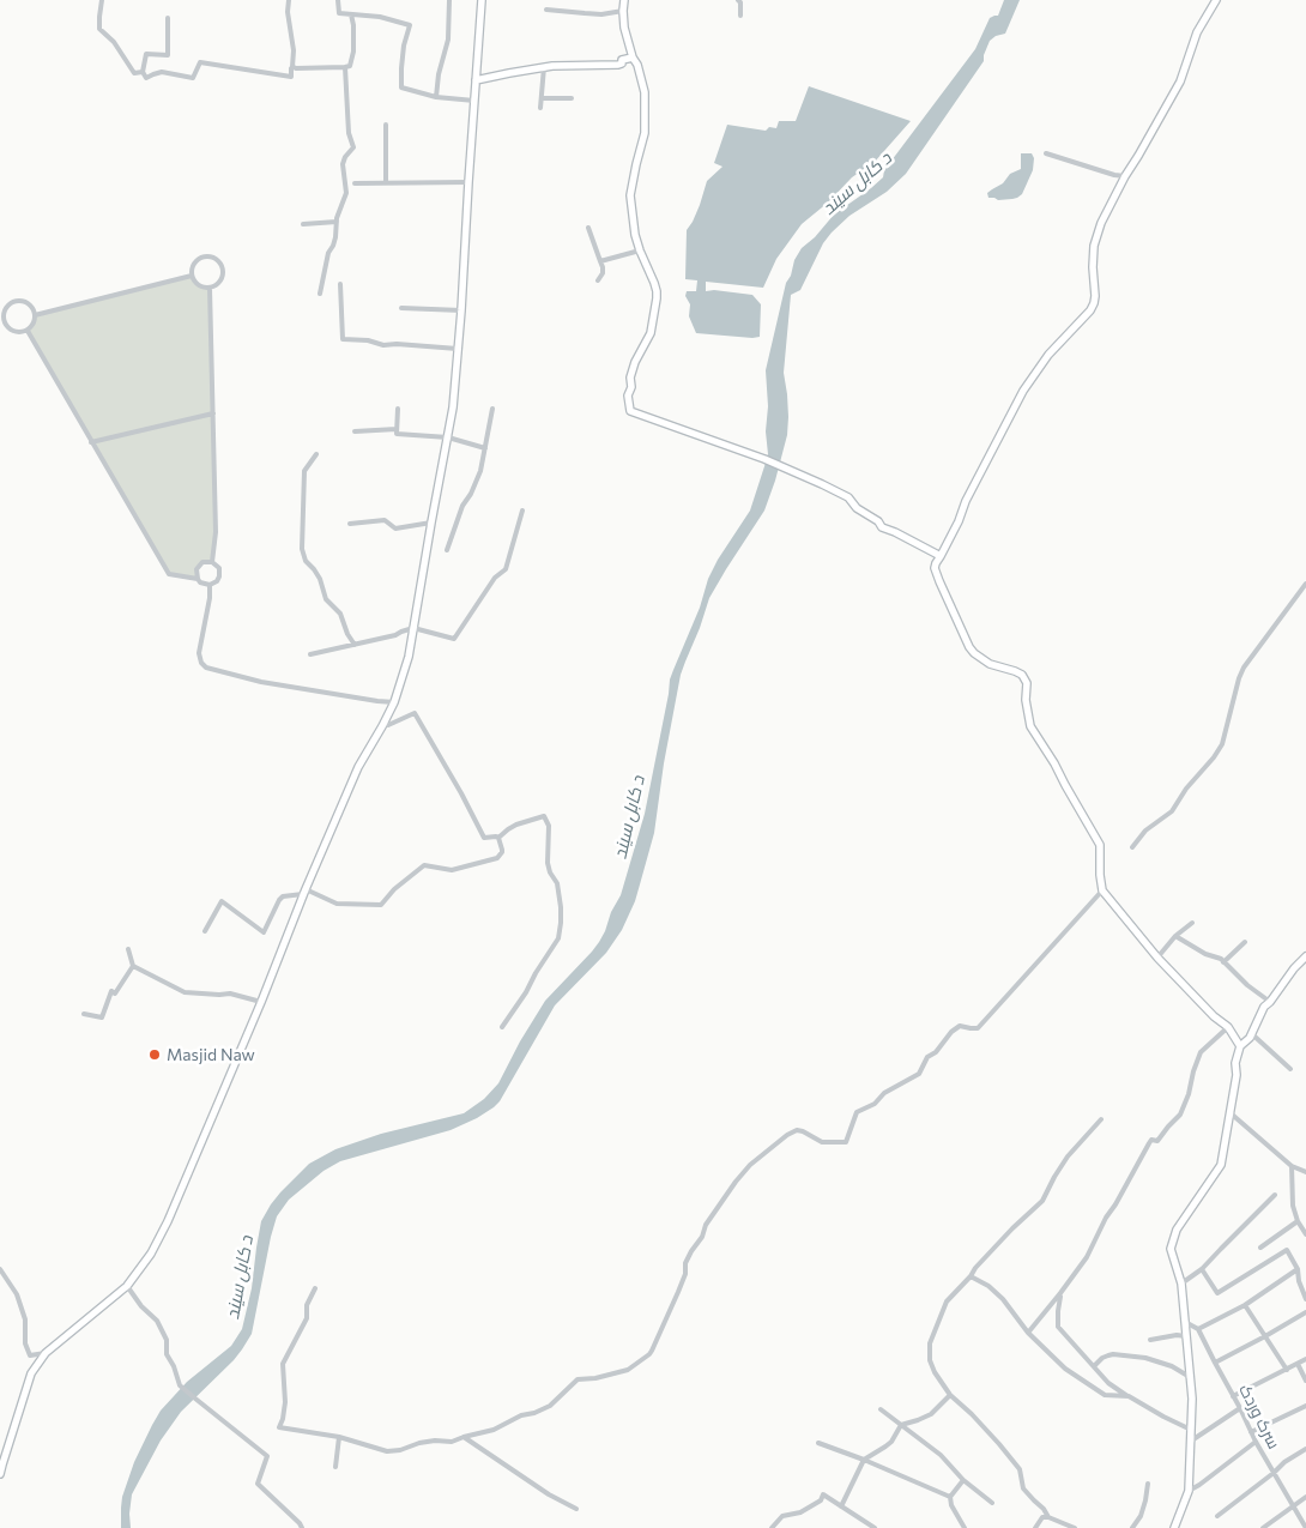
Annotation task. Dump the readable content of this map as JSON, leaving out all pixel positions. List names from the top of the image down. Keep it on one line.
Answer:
{"streets":{"street":["سرک وردک"]},"water":["د کابل سيند"],"places":["Masjid Naw"]}
